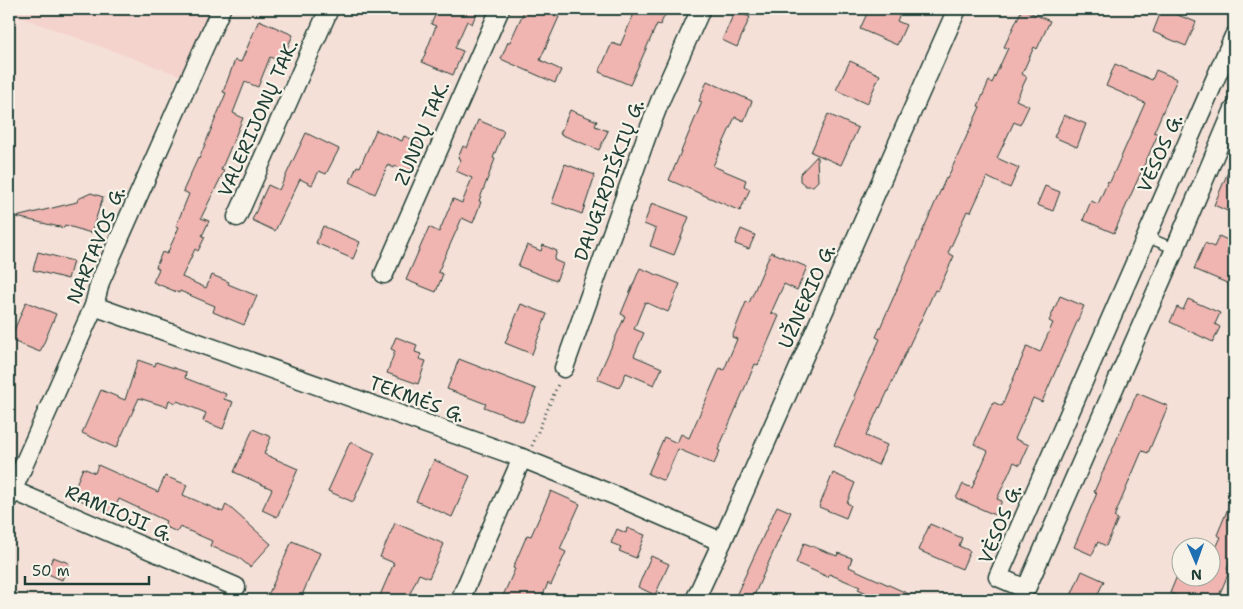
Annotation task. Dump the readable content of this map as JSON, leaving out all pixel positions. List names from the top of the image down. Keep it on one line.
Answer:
{"streets":{"street":["VALERIJONŲ TAK.","ZUNDŲ TAK.","VĖSOS G.","DAUGIRDIŠKIŲ G.","NARTAVOS G.","UŽNERIO G.","TEKMĖS G.","RAMIOJI G."]},"crossings":[["NARTAVOS G.","TEKMĖS G."],["NARTAVOS G.","RAMIOJI G."],["UŽNERIO G.","TEKMĖS G."]],"scale_bar":"50 m","north":"bottom"}
